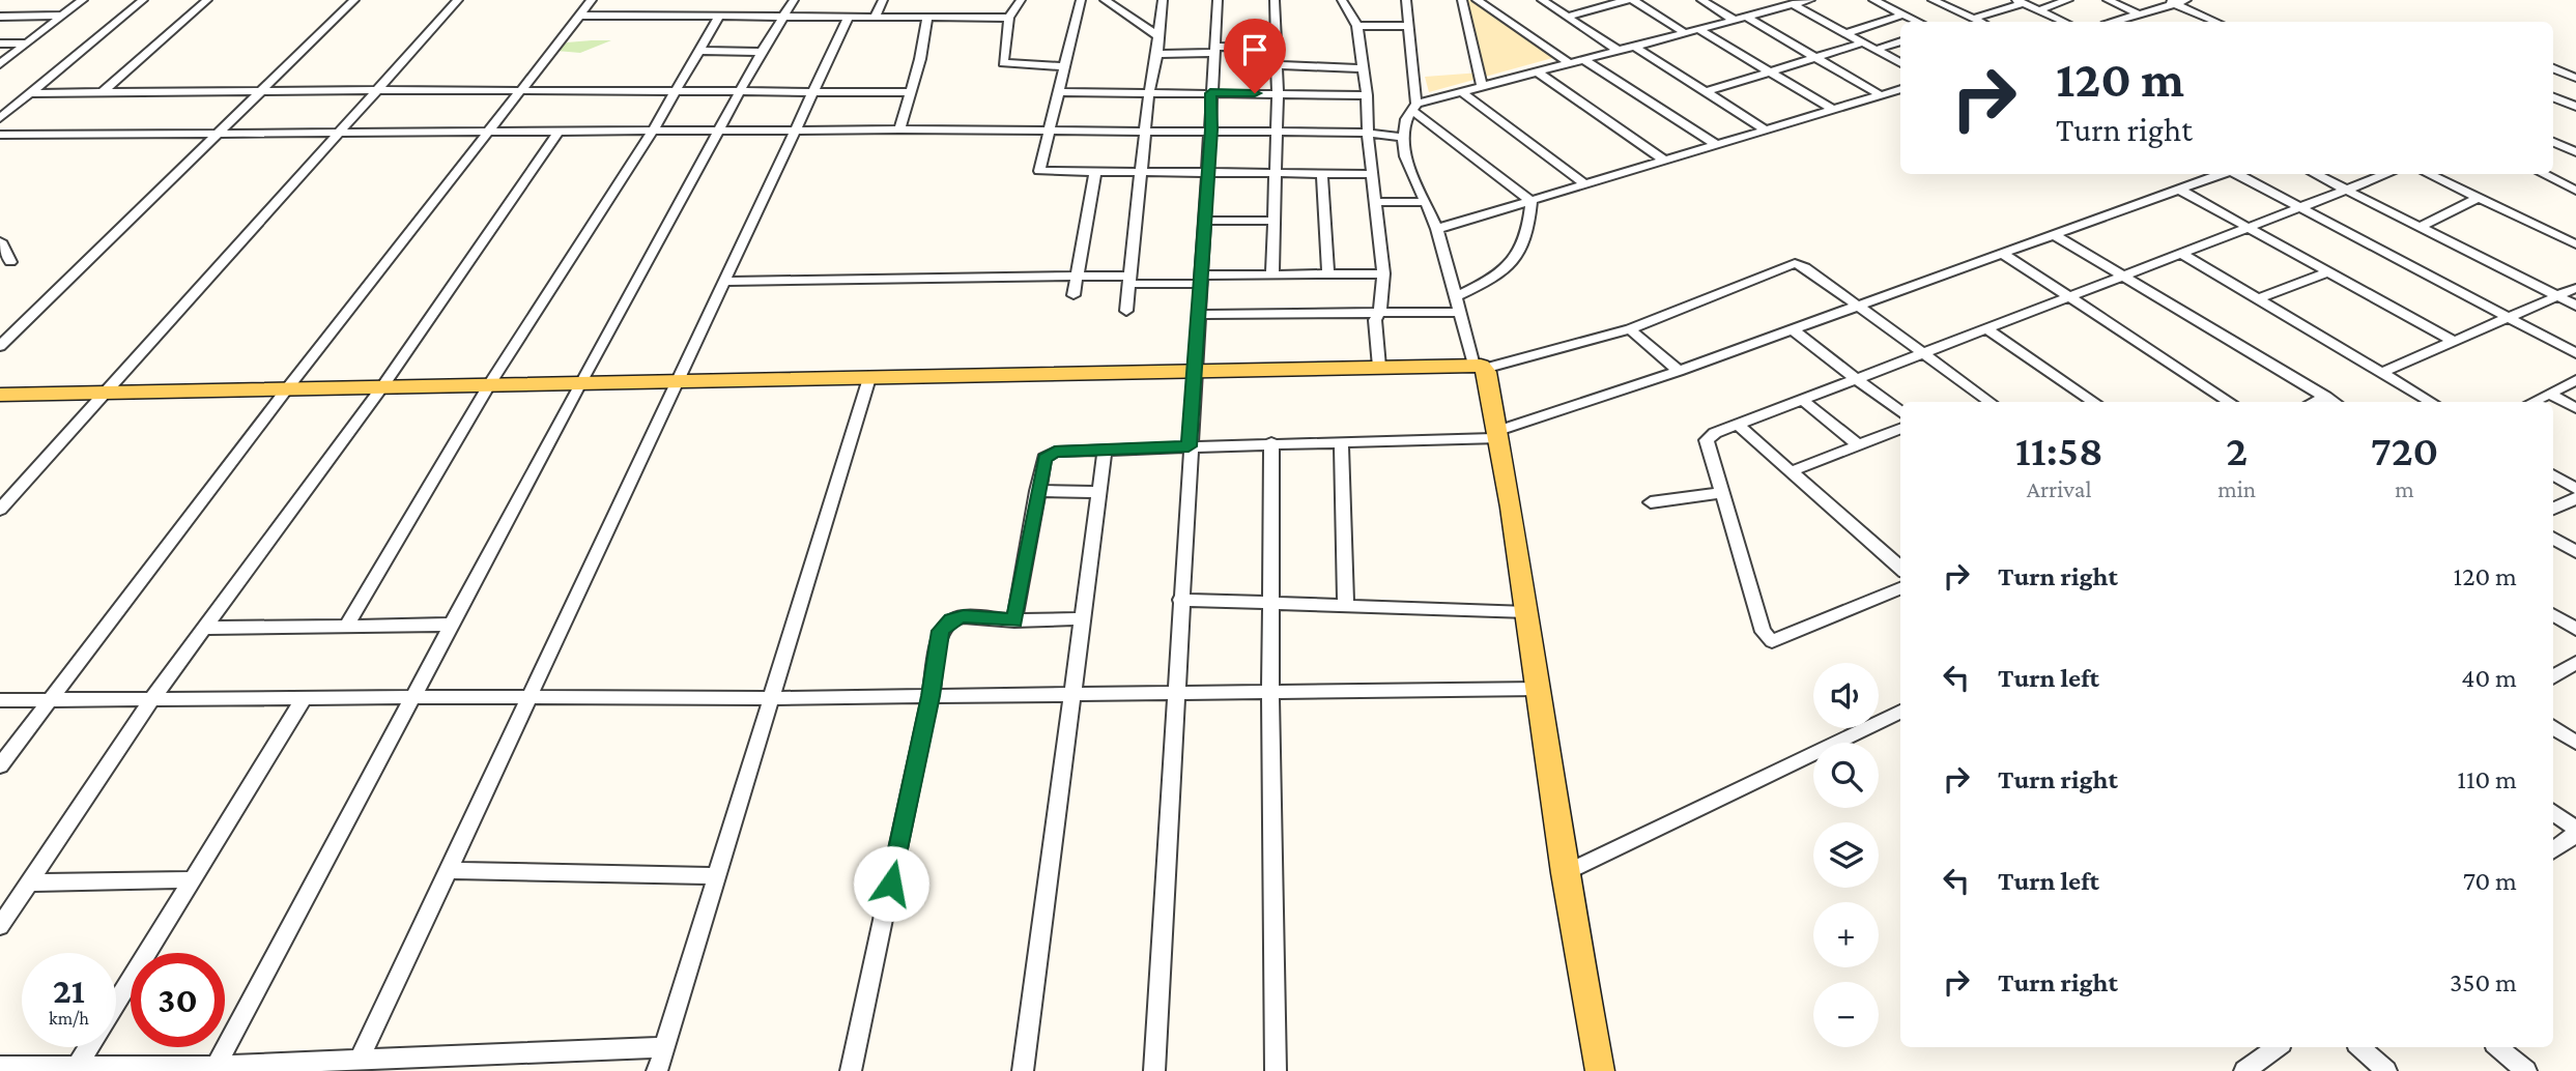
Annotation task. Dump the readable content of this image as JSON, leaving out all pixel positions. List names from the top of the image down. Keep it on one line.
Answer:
{"page":{"turn":["120 m","Turn right"],"eta":["11:58","Arrival","2","min","720","m"],"list":[{"name":"Turn right","value":"120 m"},{"name":"Turn left","value":"40 m"},{"name":"Turn right","value":"110 m"},{"name":"Turn left","value":"70 m"},{"name":"Turn right","value":"350 m"}],"map_buttons":["+","−"],"speed":"21 km/h","limit":"30"}}
